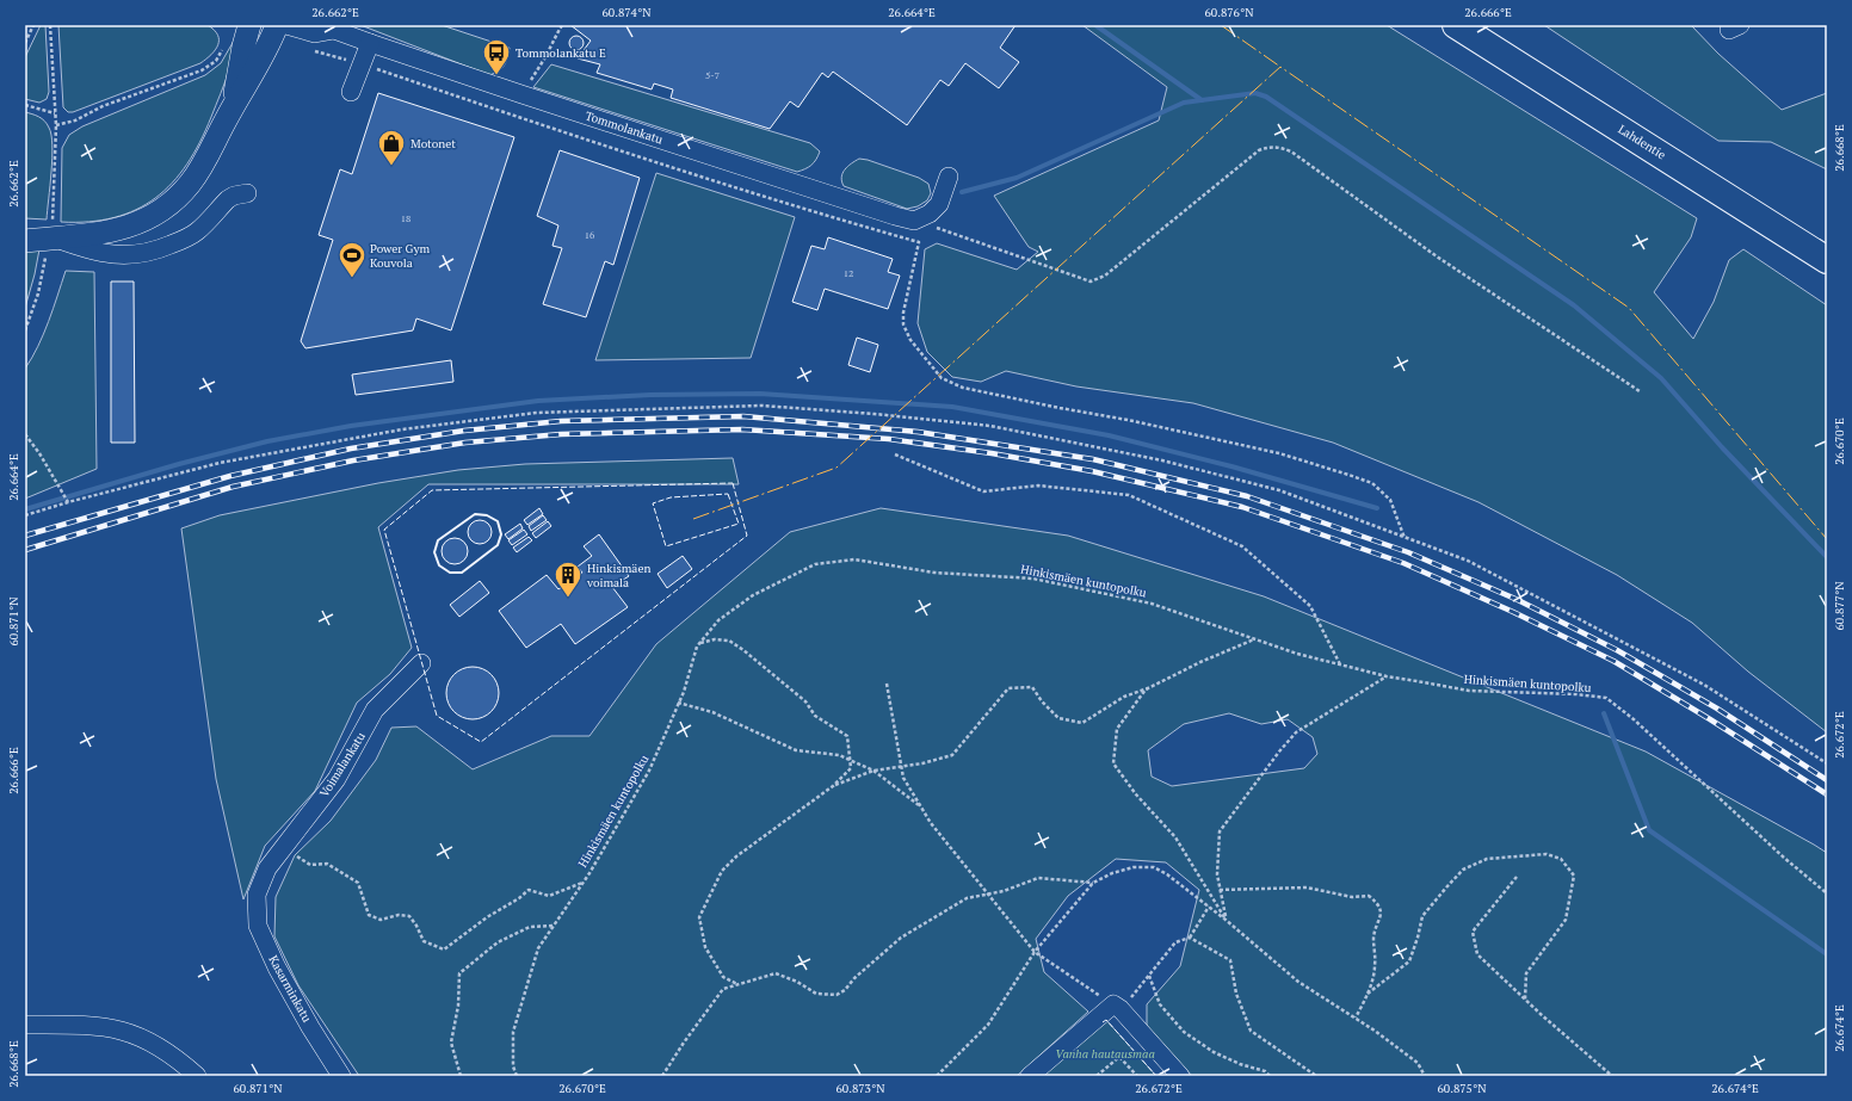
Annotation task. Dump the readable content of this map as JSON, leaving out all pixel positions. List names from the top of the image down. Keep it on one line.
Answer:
{"streets":{"highway":["Lahdentie"],"street":["Tommolankatu","Voimalankatu","Kasarminkatu"],"path":["Hinkismäen kuntopolku"]},"crossings":[["Voimalankatu","Kasarminkatu"]],"parks":["Vanha hautausmaa"],"places":{"bus stop":["Tommolankatu E"],"shop":["Motonet"],"sports":["Power Gym Kouvola"],"building":["Hinkismäen voimala"]},"house_numbers":["5-7","18","16","12"],"coordinates":["26.662°E","60.874°N","26.664°E","60.876°N","26.666°E","26.668°E","26.670°E","60.877°N","60.871°N","26.672°E","26.674°E","60.873°N","60.875°N"]}
